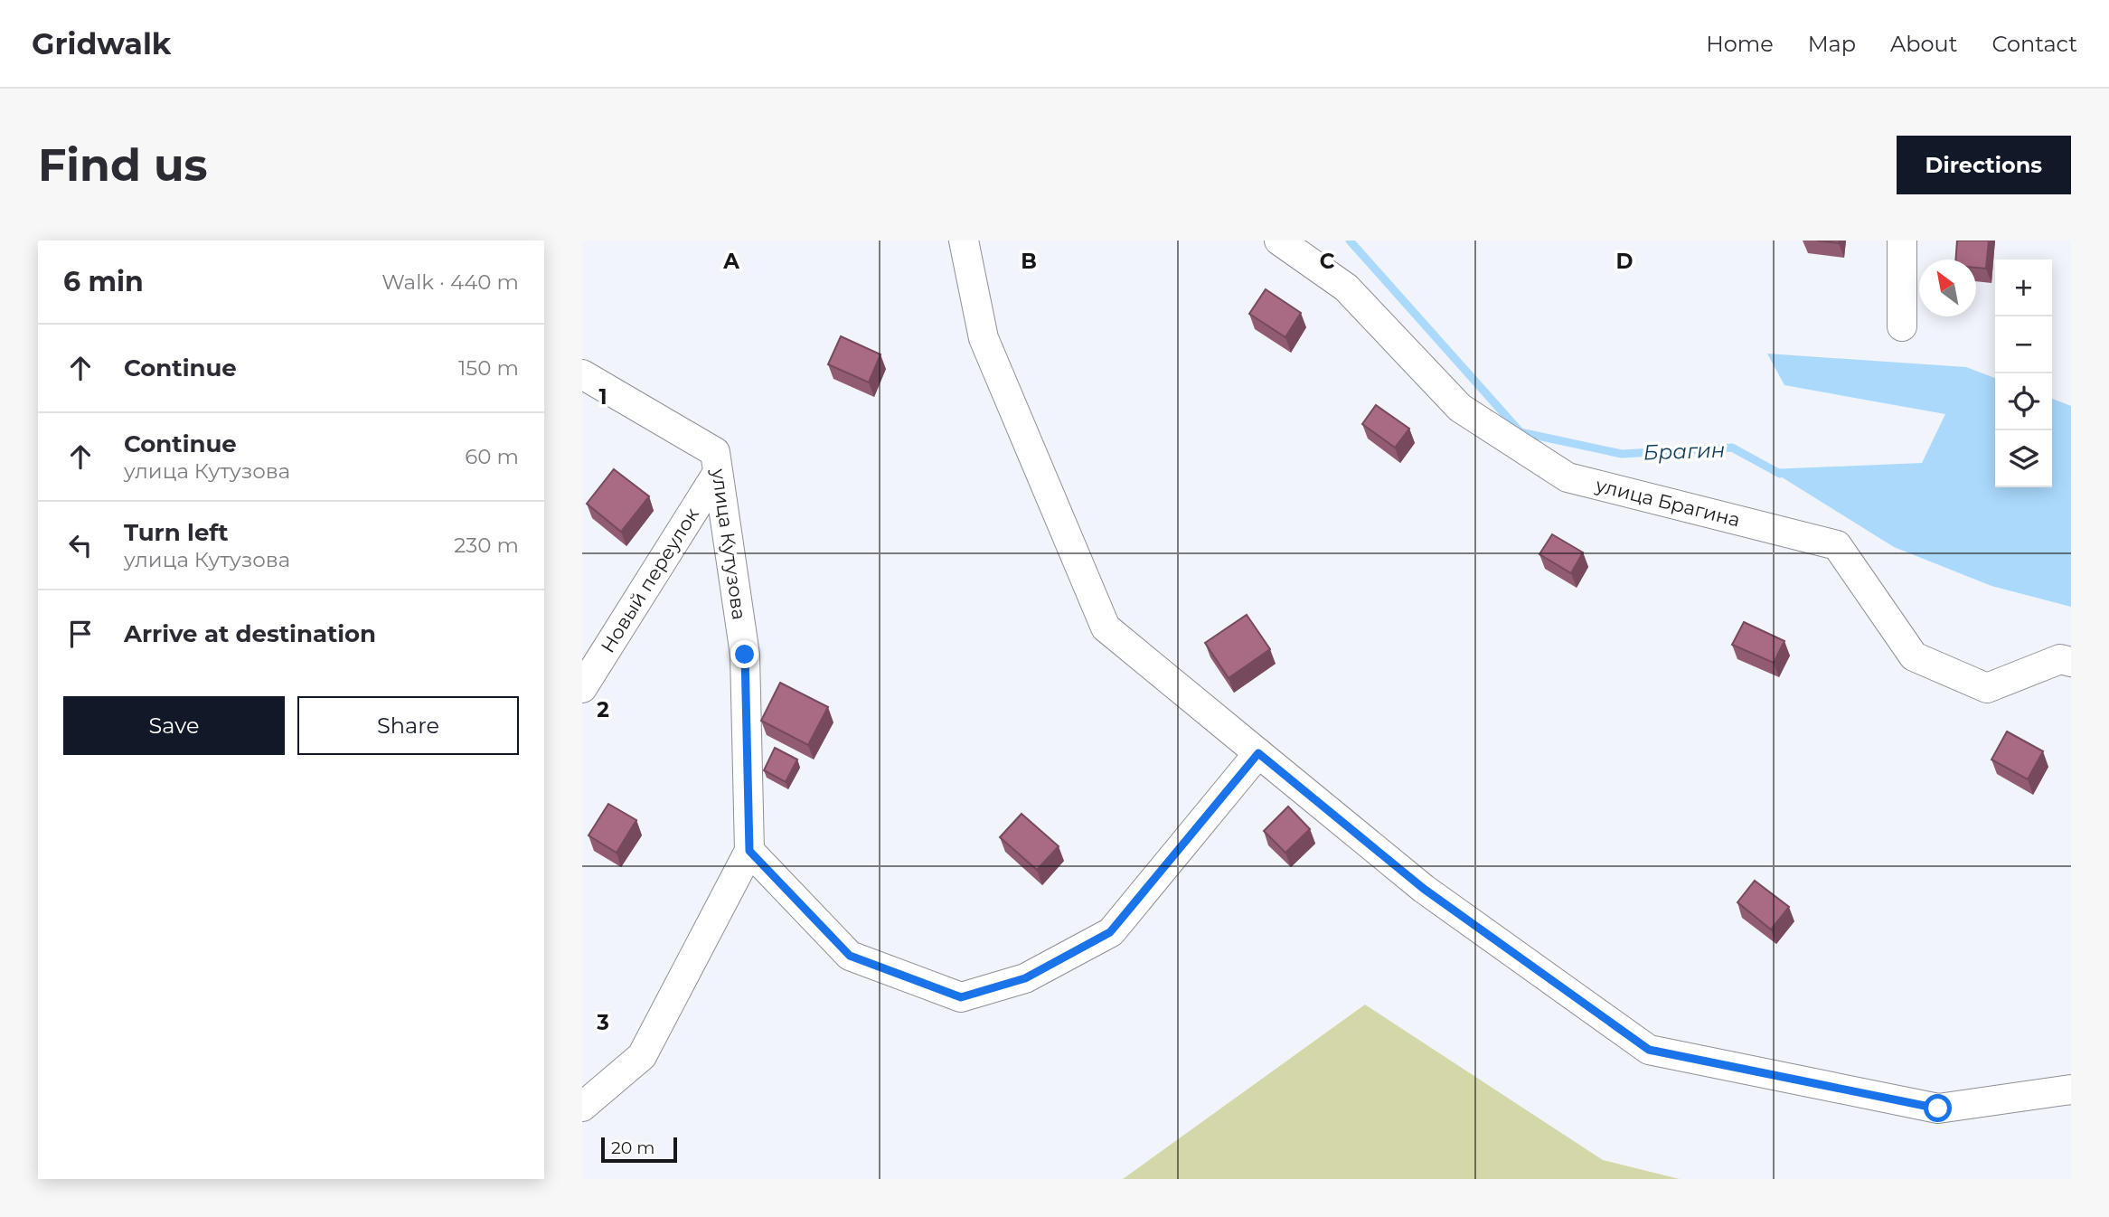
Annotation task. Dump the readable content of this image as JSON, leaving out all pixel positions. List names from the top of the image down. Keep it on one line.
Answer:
{"streets":{"street":["улица Брагина","улица Кутузова","Новый переулок"]},"crossings":[["улица Кутузова","Новый переулок"]],"water":["Брагин"],"scale_bar":"20 m","north":"top left","page":{"header":"Gridwalk","nav":["Home","Map","About","Contact"],"buttons":["Directions",["Save","Share"]],"title":"Find us","heading":["6 min","Walk · 440 m"],"map_buttons":["+","−"],"list":[["Continue","150 m"],["Continue","улица Кутузова","60 m"],["Turn left","улица Кутузова","230 m"],"Arrive at destination"],"scale":"20 m"},"grid":{"columns":["A","B","C","D"],"rows":["1","2","3"]}}
